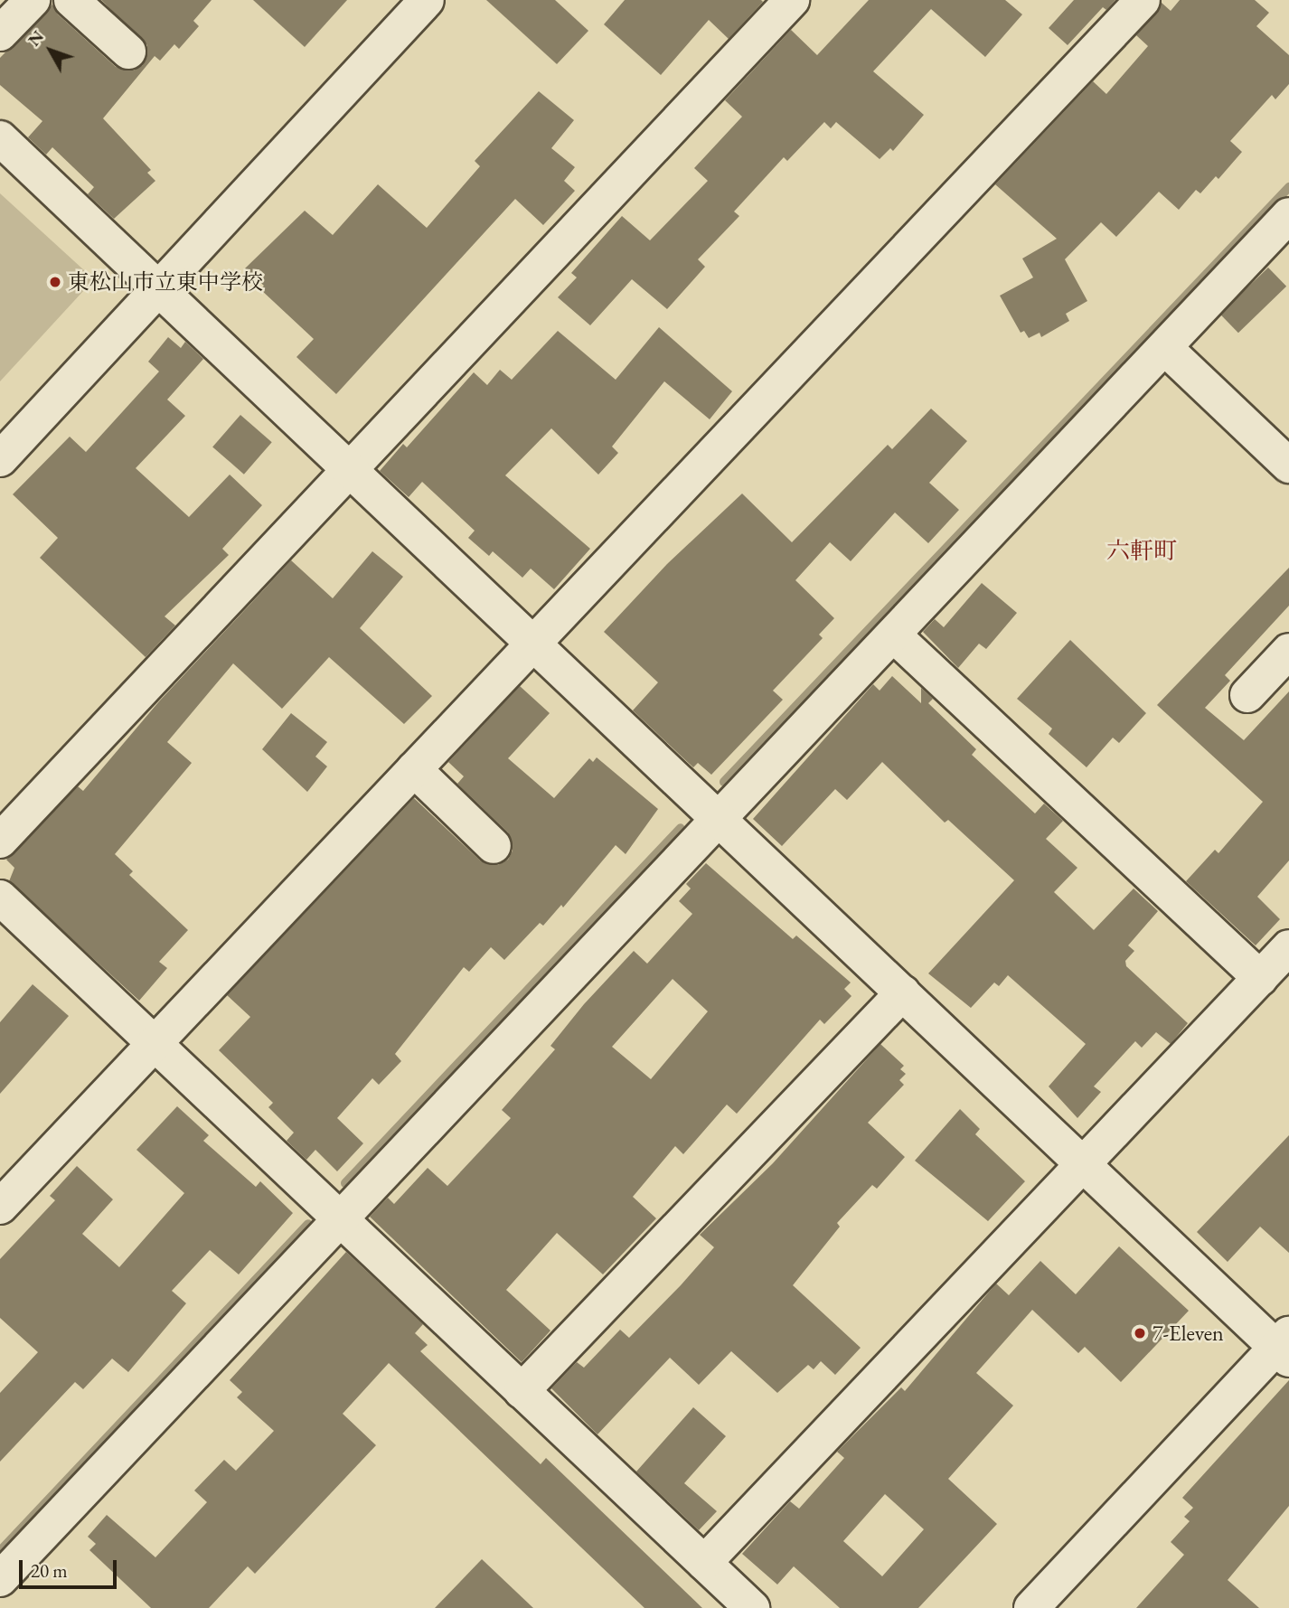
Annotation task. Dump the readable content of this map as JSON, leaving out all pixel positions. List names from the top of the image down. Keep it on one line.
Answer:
{"districts":["六軒町"],"places":["東松山市立東中学校","7-Eleven"],"scale_bar":"20 m","north":"top left"}
